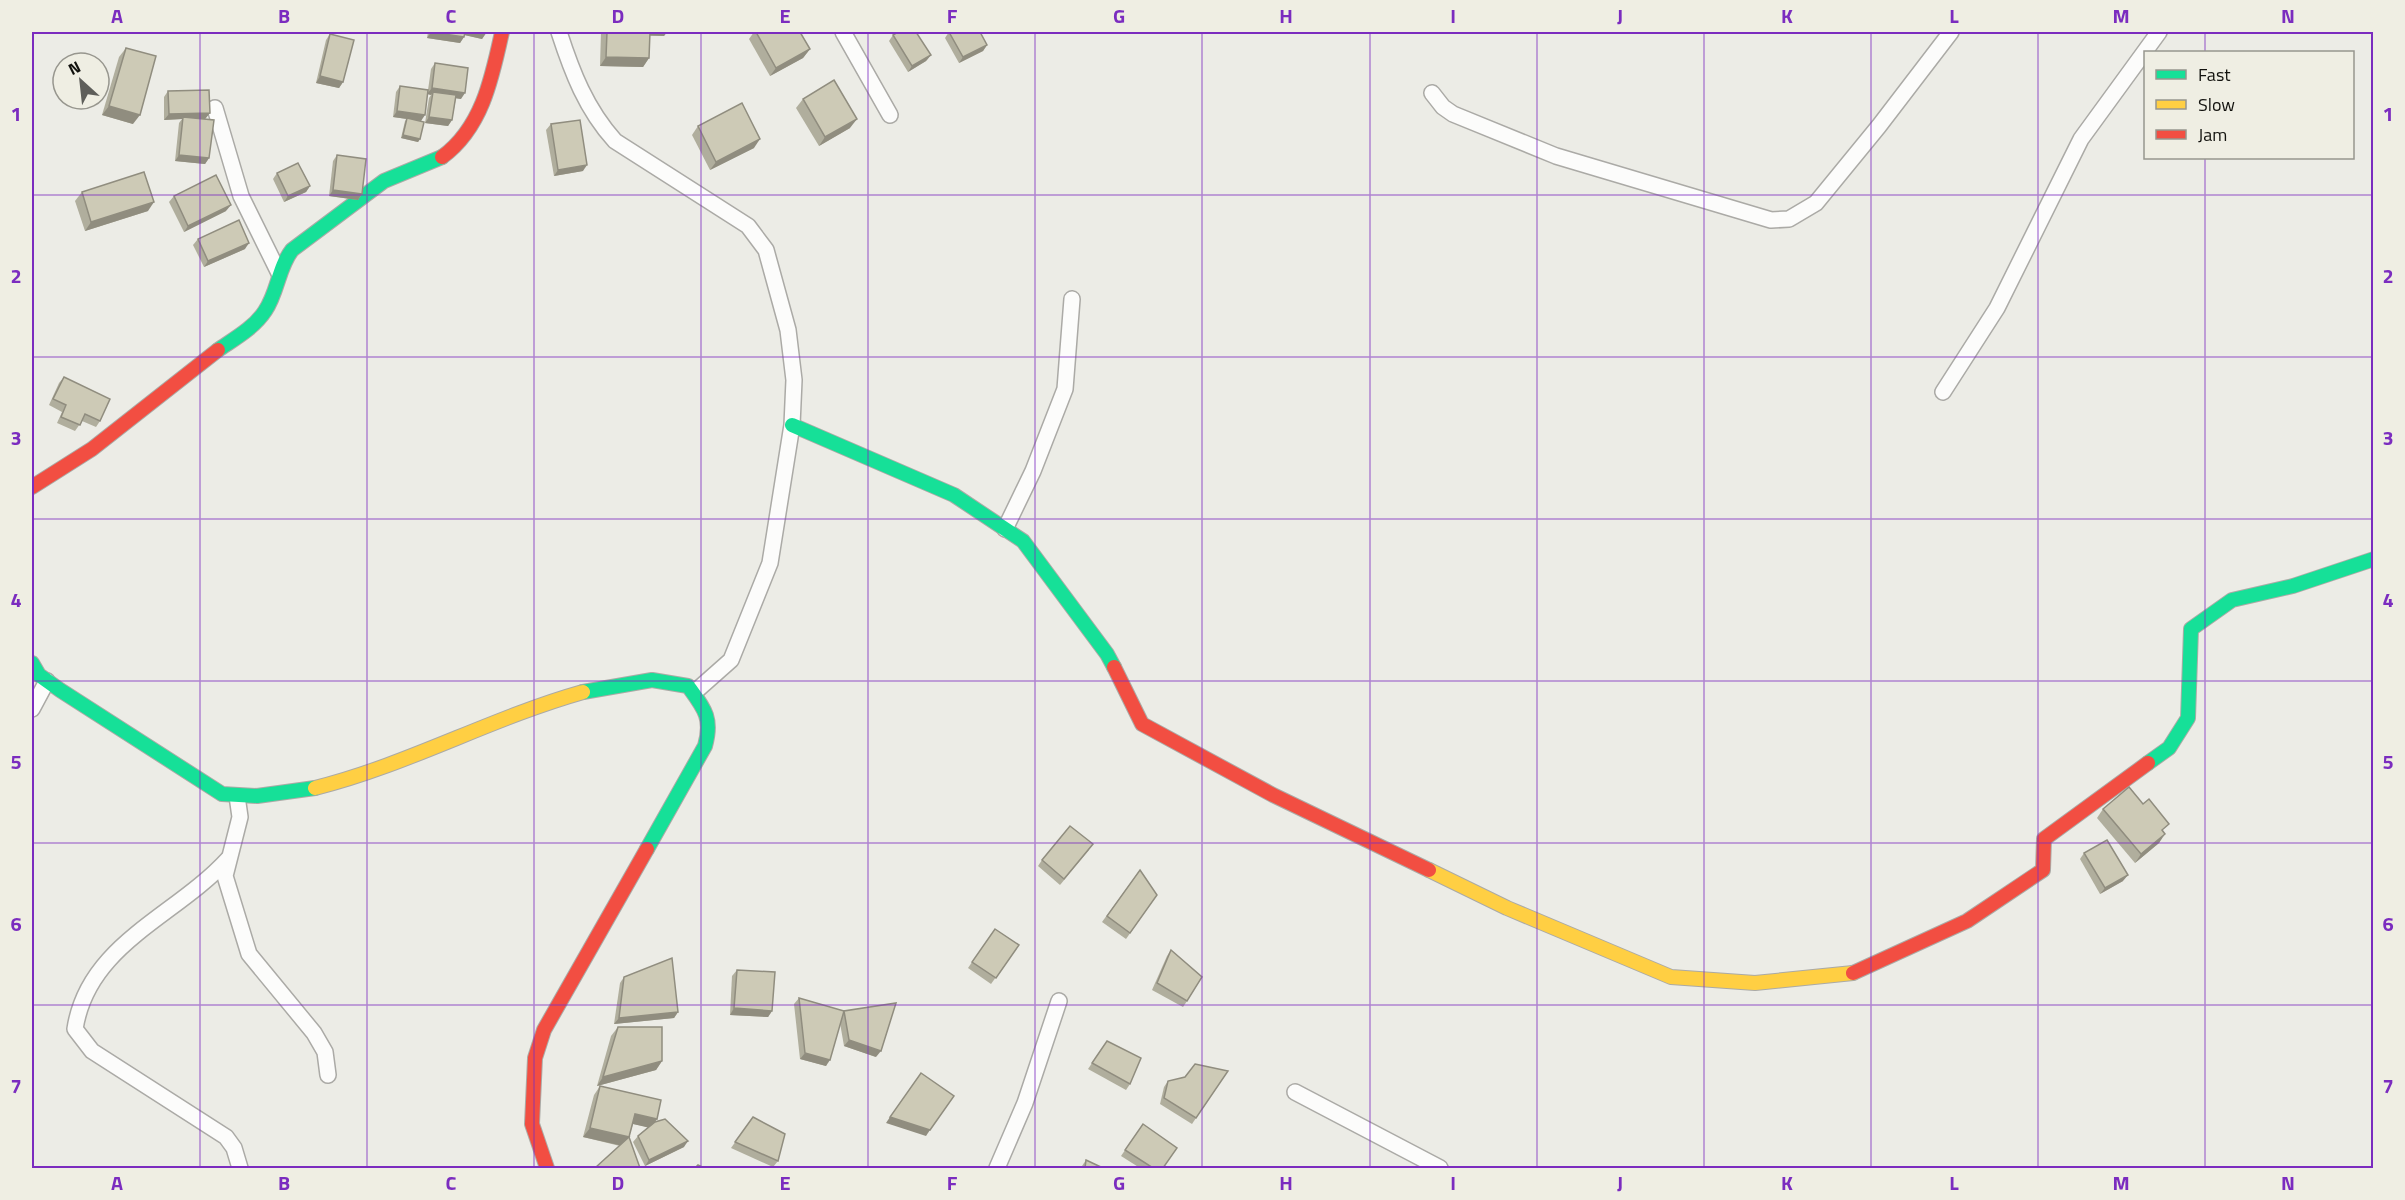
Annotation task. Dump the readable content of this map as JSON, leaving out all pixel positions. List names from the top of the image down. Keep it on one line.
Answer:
{"legend":["Fast","Slow","Jam"],"north":"top left","grid":{"columns":["A","B","C","D","E","F","G","H","I","J","K","L","M","N"],"rows":["1","2","3","4","5","6","7"]}}
